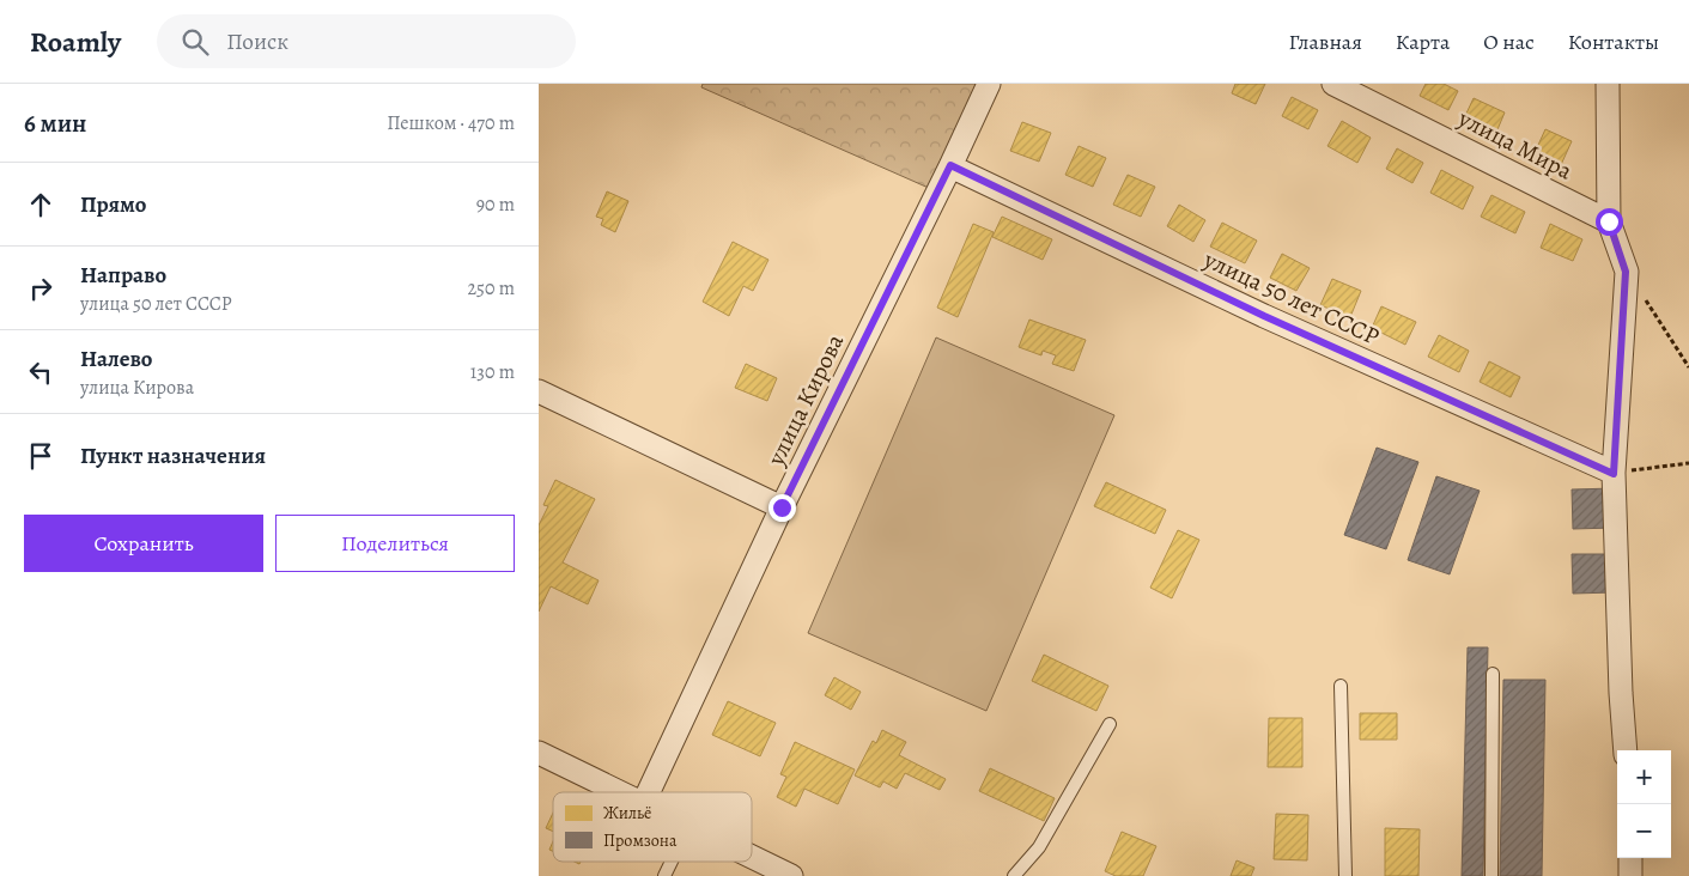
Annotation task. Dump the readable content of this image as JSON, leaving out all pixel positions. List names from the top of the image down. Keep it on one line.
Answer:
{"streets":{"street":["улица Мира","улица 50 лет СССР","улица Кирова"]},"crossings":[["улица 50 лет СССР","улица Кирова"]],"legend":["Жильё","Промзона"],"page":{"header":"Roamly","search":"Поиск","nav":["Главная","Карта","О нас","Контакты"],"heading":["6 мин","Пешком · 470 m"],"list":[["Прямо","90 m"],["Направо","улица 50 лет СССР","250 m"],["Налево","улица Кирова","130 m"],"Пункт назначения"],"buttons":["Сохранить","Поделиться"],"map_buttons":["+","−"]}}
